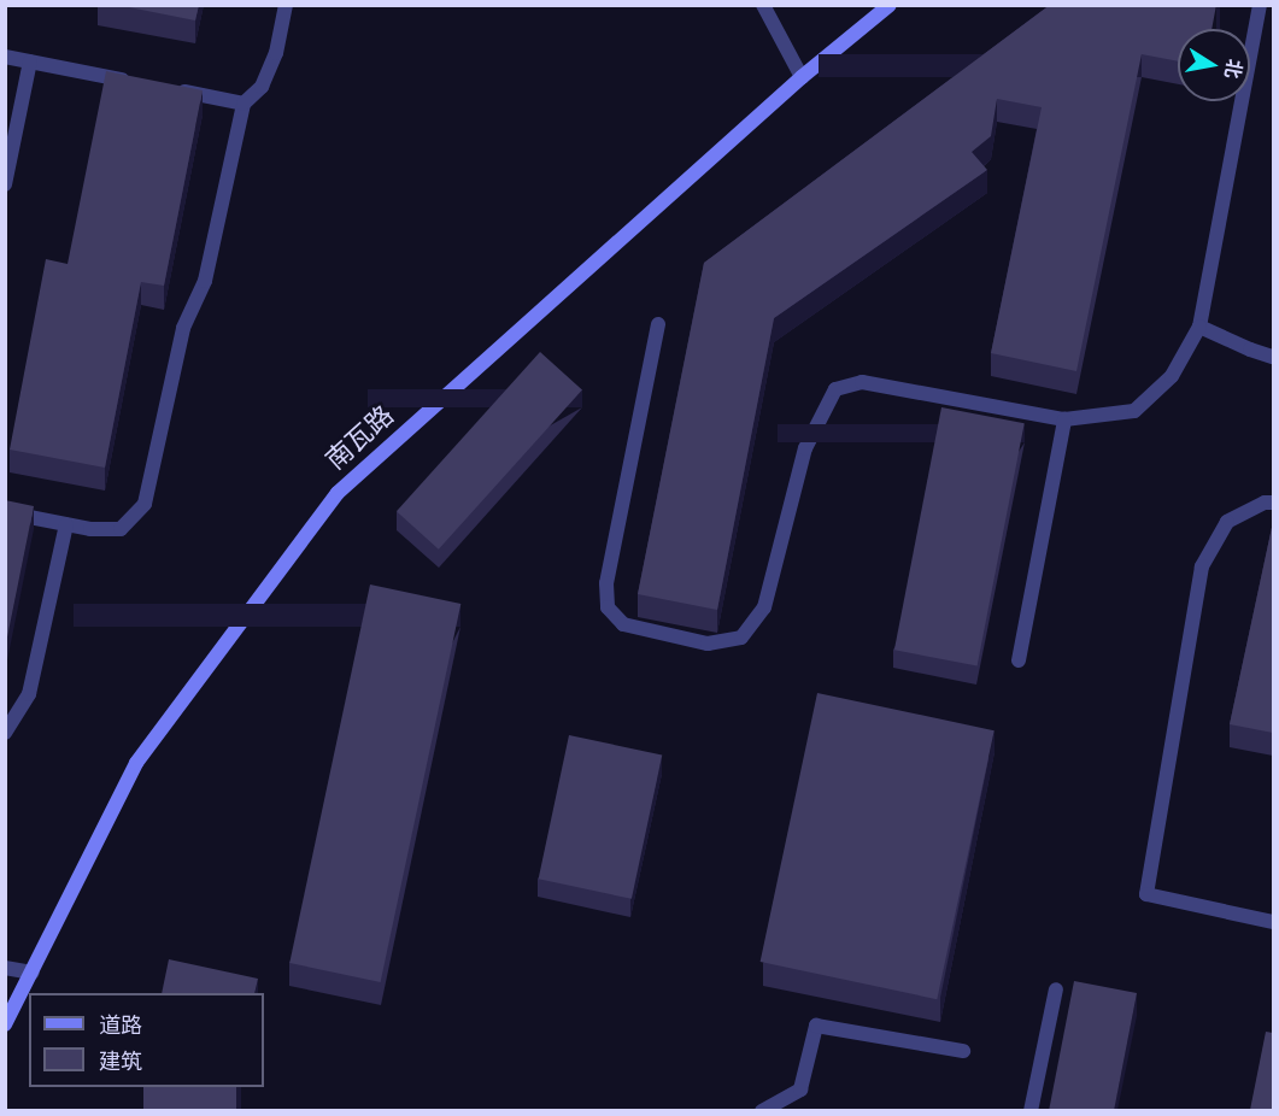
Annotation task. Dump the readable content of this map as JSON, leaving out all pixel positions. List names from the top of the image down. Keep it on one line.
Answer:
{"streets":{"street":["南瓦路"]},"legend":["道路","建筑"],"north":"right"}
